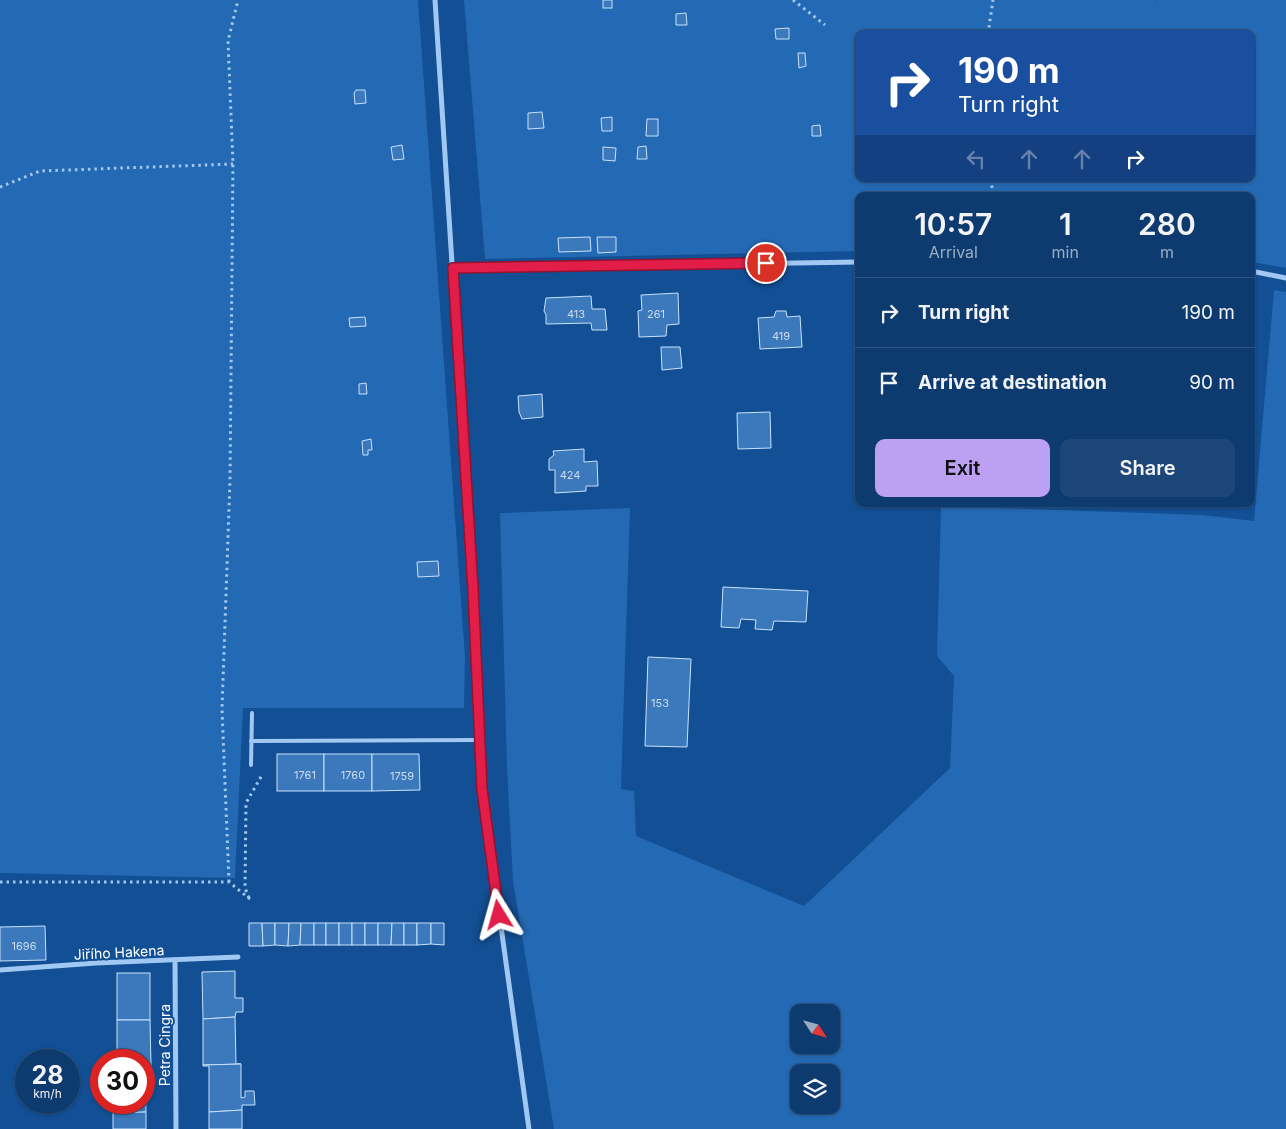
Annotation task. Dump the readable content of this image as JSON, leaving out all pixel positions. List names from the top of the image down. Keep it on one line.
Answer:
{"streets":{"street":["Jiřího Hakena","Petra Cingra"]},"crossings":[["Jiřího Hakena","Petra Cingra"]],"house_numbers":["413","261","419","424","153","1761","1760","1759","1696"],"north":"bottom right","page":{"turn":["190 m","Turn right"],"eta":["10:57","Arrival","1","min","280","m"],"list":[{"name":"Turn right","value":"190 m"},{"name":"Arrive at destination","value":"90 m"}],"buttons":["Exit","Share"],"speed":"28 km/h","limit":"30"}}
